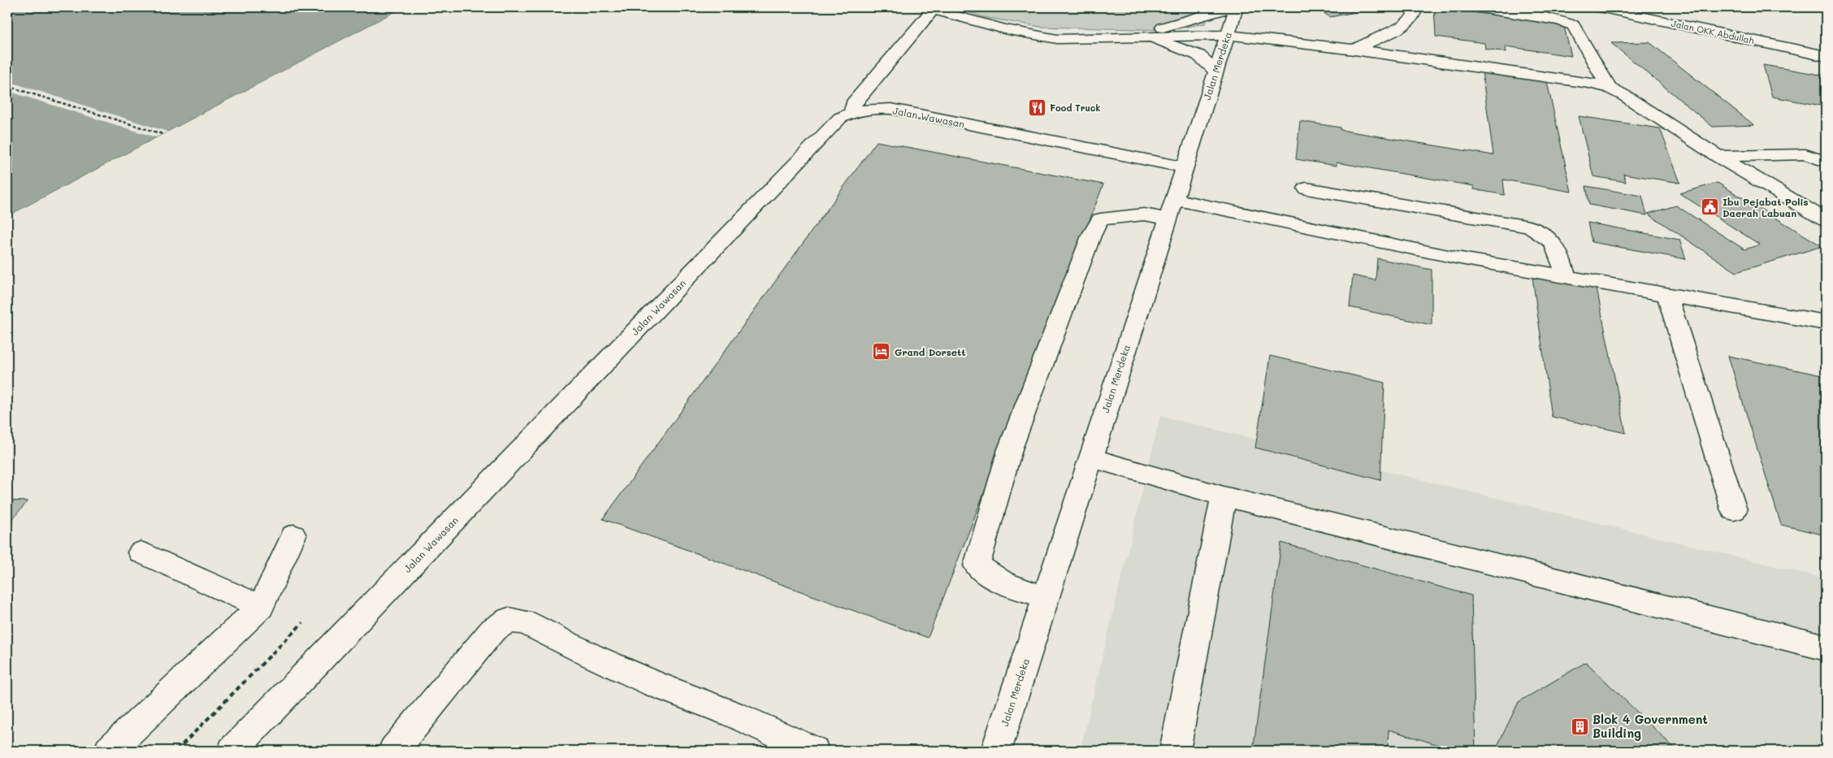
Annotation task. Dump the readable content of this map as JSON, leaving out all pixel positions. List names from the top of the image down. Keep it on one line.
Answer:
{"streets":{"street":["Jalan OKK Abdullah","Jalan Merdeka","Jalan Wawasan"]},"crossings":[["Jalan Merdeka","Jalan Wawasan"]],"places":{"restaurant":["Food Truck"],"public building":["Ibu Pejabat Polis Daerah Labuan"],"hotel":["Grand Dorsett"],"building":["Blok 4 Government Building"]}}
